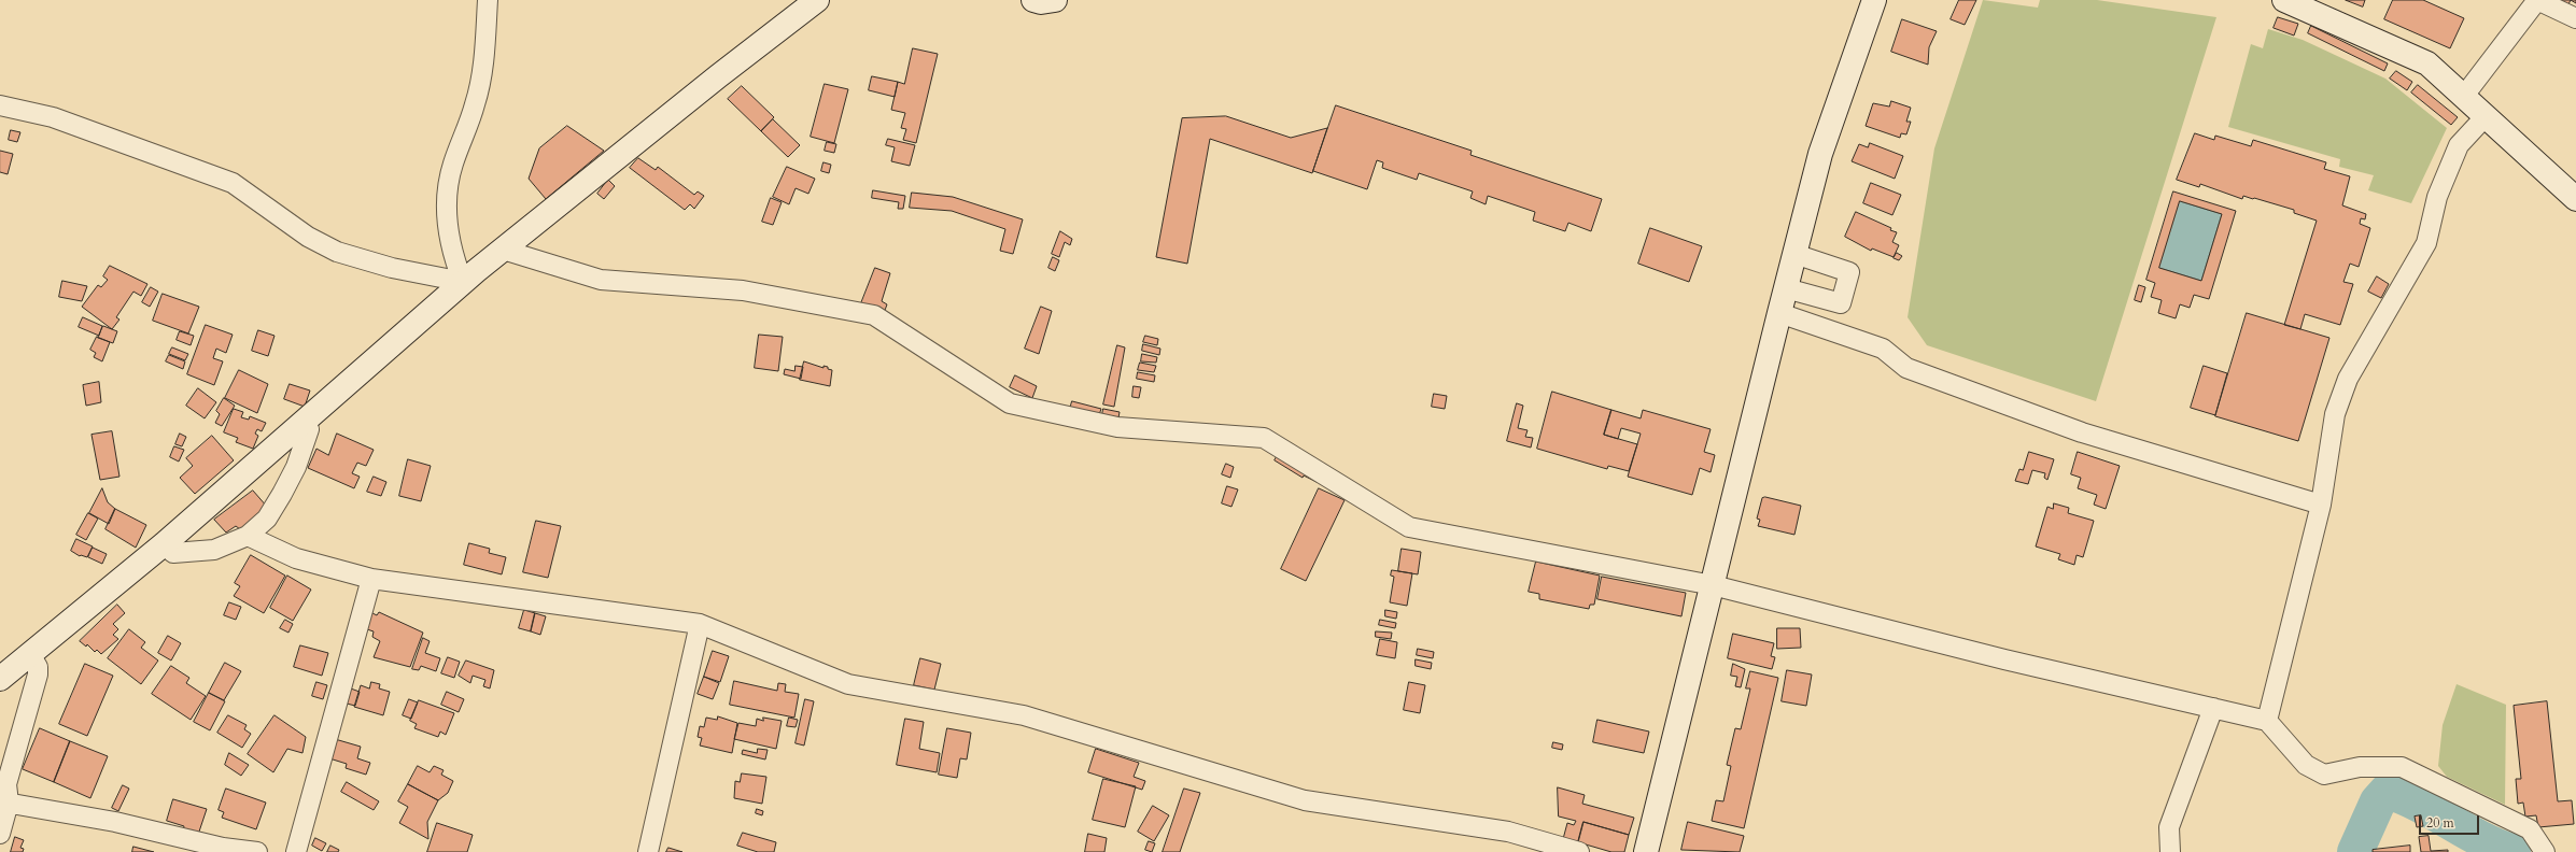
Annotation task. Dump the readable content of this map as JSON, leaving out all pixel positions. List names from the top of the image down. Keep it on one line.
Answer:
{"scale_bar":"20 m"}
